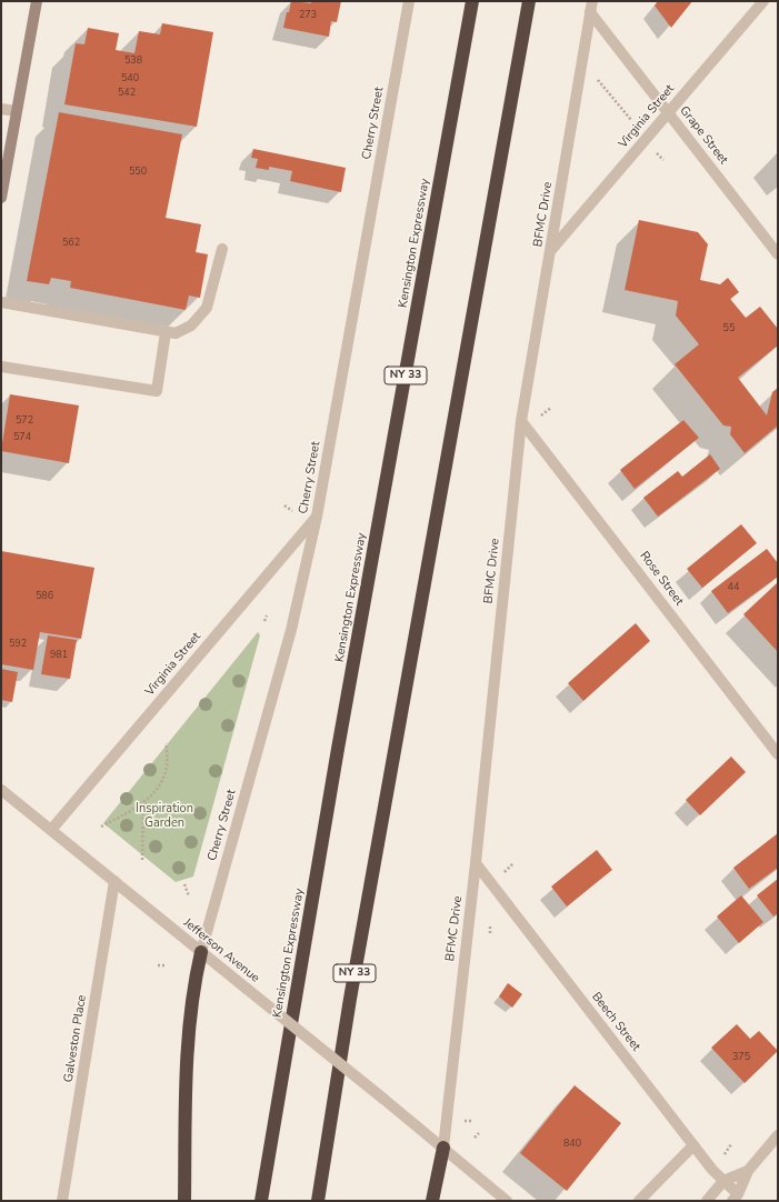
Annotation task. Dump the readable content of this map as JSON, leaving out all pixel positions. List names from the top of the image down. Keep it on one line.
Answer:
{"streets":{"highway":["Kensington Expressway","NY 33"],"street":["Virginia Street","Cherry Street","Grape Street","BFMC Drive","Rose Street","Jefferson Avenue","Beech Street","Galveston Place"]},"crossings":[["Virginia Street","Cherry Street"],["Virginia Street","Grape Street"],["Virginia Street","BFMC Drive"],["Virginia Street","Jefferson Avenue"],["Cherry Street","Jefferson Avenue"],["Grape Street","BFMC Drive"],["BFMC Drive","Rose Street"],["BFMC Drive","Jefferson Avenue"],["BFMC Drive","Beech Street"],["Jefferson Avenue","Galveston Place"]],"parks":["Inspiration Garden"],"house_numbers":["273","538","540","542","550","562","55","572","574","44","586","592","981","375","840"]}
